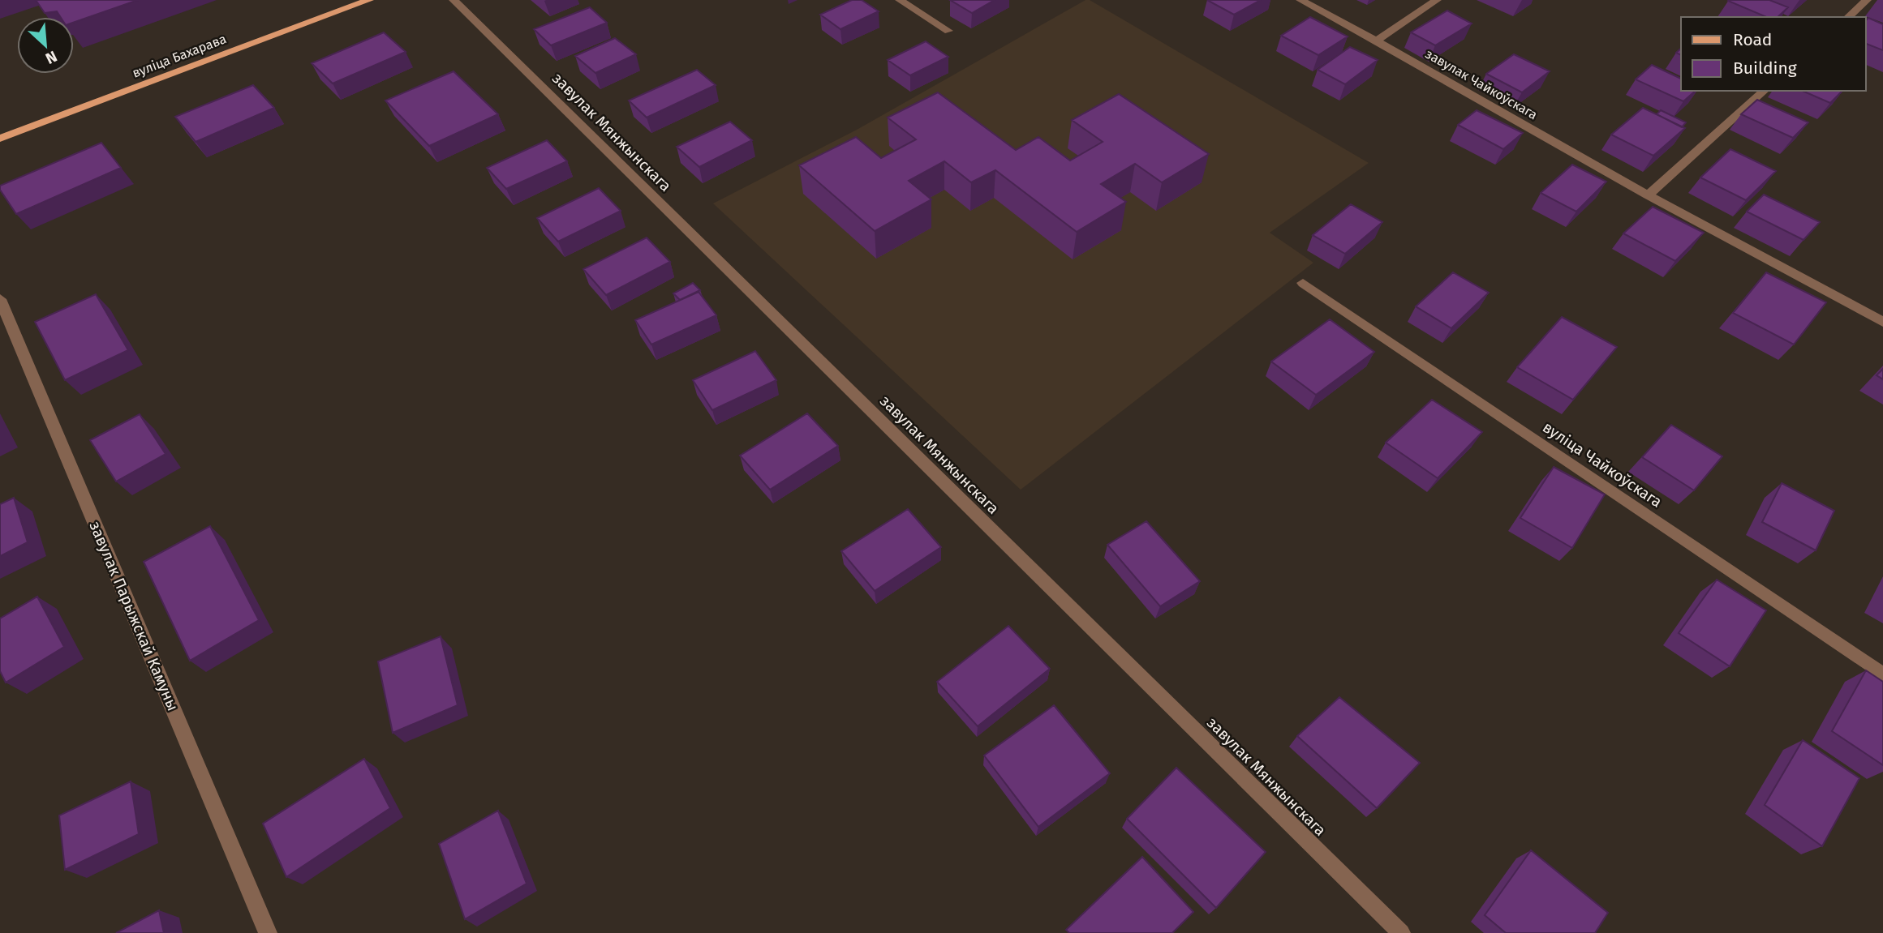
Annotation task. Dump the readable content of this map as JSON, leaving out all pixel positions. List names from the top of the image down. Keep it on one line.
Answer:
{"streets":{"main road":["вуліца Бахарава"],"street":["завулак Чайкоўскага","завулак Мянжынскага","вуліца Чайкоўскага","завулак Парыжскай Камуны"]},"legend":["Road","Building"],"north":"bottom right"}
